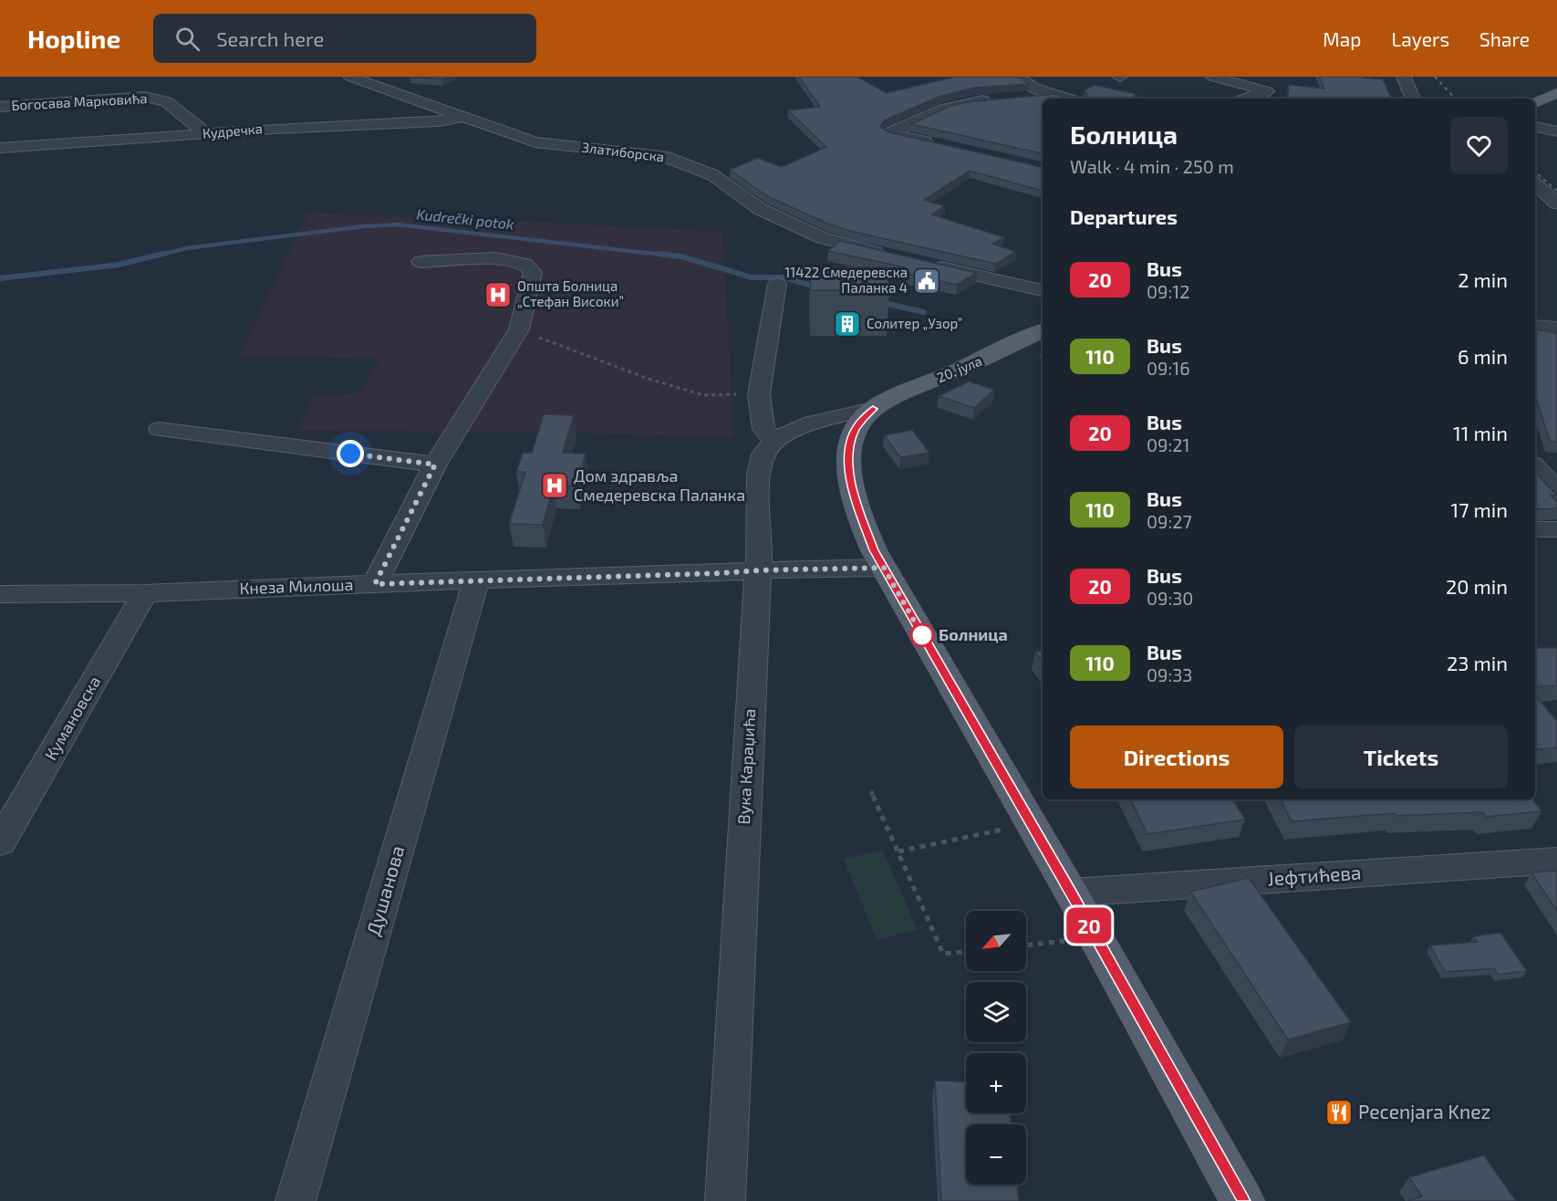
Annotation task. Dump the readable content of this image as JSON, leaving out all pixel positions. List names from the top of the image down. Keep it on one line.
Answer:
{"streets":{"main road":["20. јула"],"street":["Богосава Марковића","Кудречка","Златиборска","Кнеза Милоша","Кумановска","Вука Караџића","Јефтићева","Душанова"]},"crossings":[["Богосава Марковића","Кудречка"],["Кудречка","Златиборска"],["Кнеза Милоша","Кумановска"],["Кнеза Милоша","Вука Караџића"],["Кнеза Милоша","Душанова"]],"water":["Kudrečki potok"],"places":{"public building":["11422 Смедеревска Паланка 4"],"hospital":["Општа Болница „Стефан Високи”","Дом здравља Смедеревска Паланка"],"building":["Солитер „Узор”"],"other":["Болница"],"restaurant":["Pecenjara Knez"]},"lines":["bus line 20"],"north":"bottom left","page":{"header":"Hopline","search":"Search here","nav":["Map","Layers","Share"],"on_map":"20","heading":[["Болница","Walk · 4 min · 250 m"],"Departures"],"list":[{"mark":"20","name":"Bus","note":"09:12","value":"2 min"},{"mark":"110","name":"Bus","note":"09:16","value":"6 min"},{"mark":"20","name":"Bus","note":"09:21","value":"11 min"},{"mark":"110","name":"Bus","note":"09:27","value":"17 min"},{"mark":"20","name":"Bus","note":"09:30","value":"20 min"},{"mark":"110","name":"Bus","note":"09:33","value":"23 min"}],"buttons":["Directions","Tickets"],"map_buttons":["+","−"]}}
